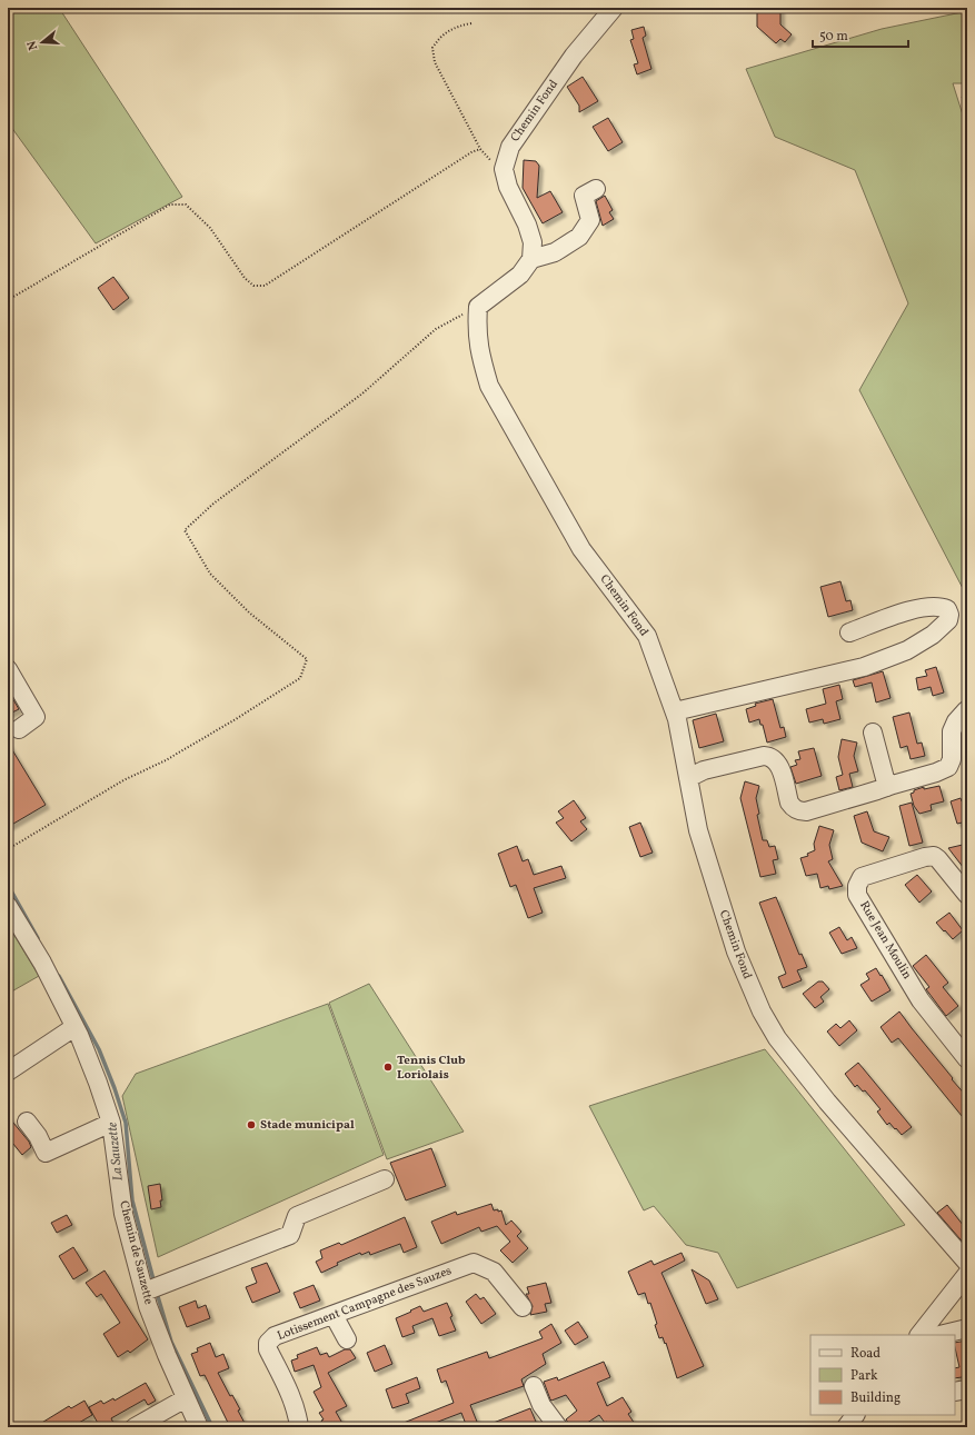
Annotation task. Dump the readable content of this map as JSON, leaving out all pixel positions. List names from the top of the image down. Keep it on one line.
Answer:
{"streets":{"street":["Chemin Fond","Rue Jean Moulin","Chemin de Sauzette","Lotissement Campagne des Sauzes"]},"water":["La Sauzette"],"places":["Tennis Club Loriolais","Stade municipal"],"legend":["Road","Park","Building"],"scale_bar":"50 m","north":"left"}
